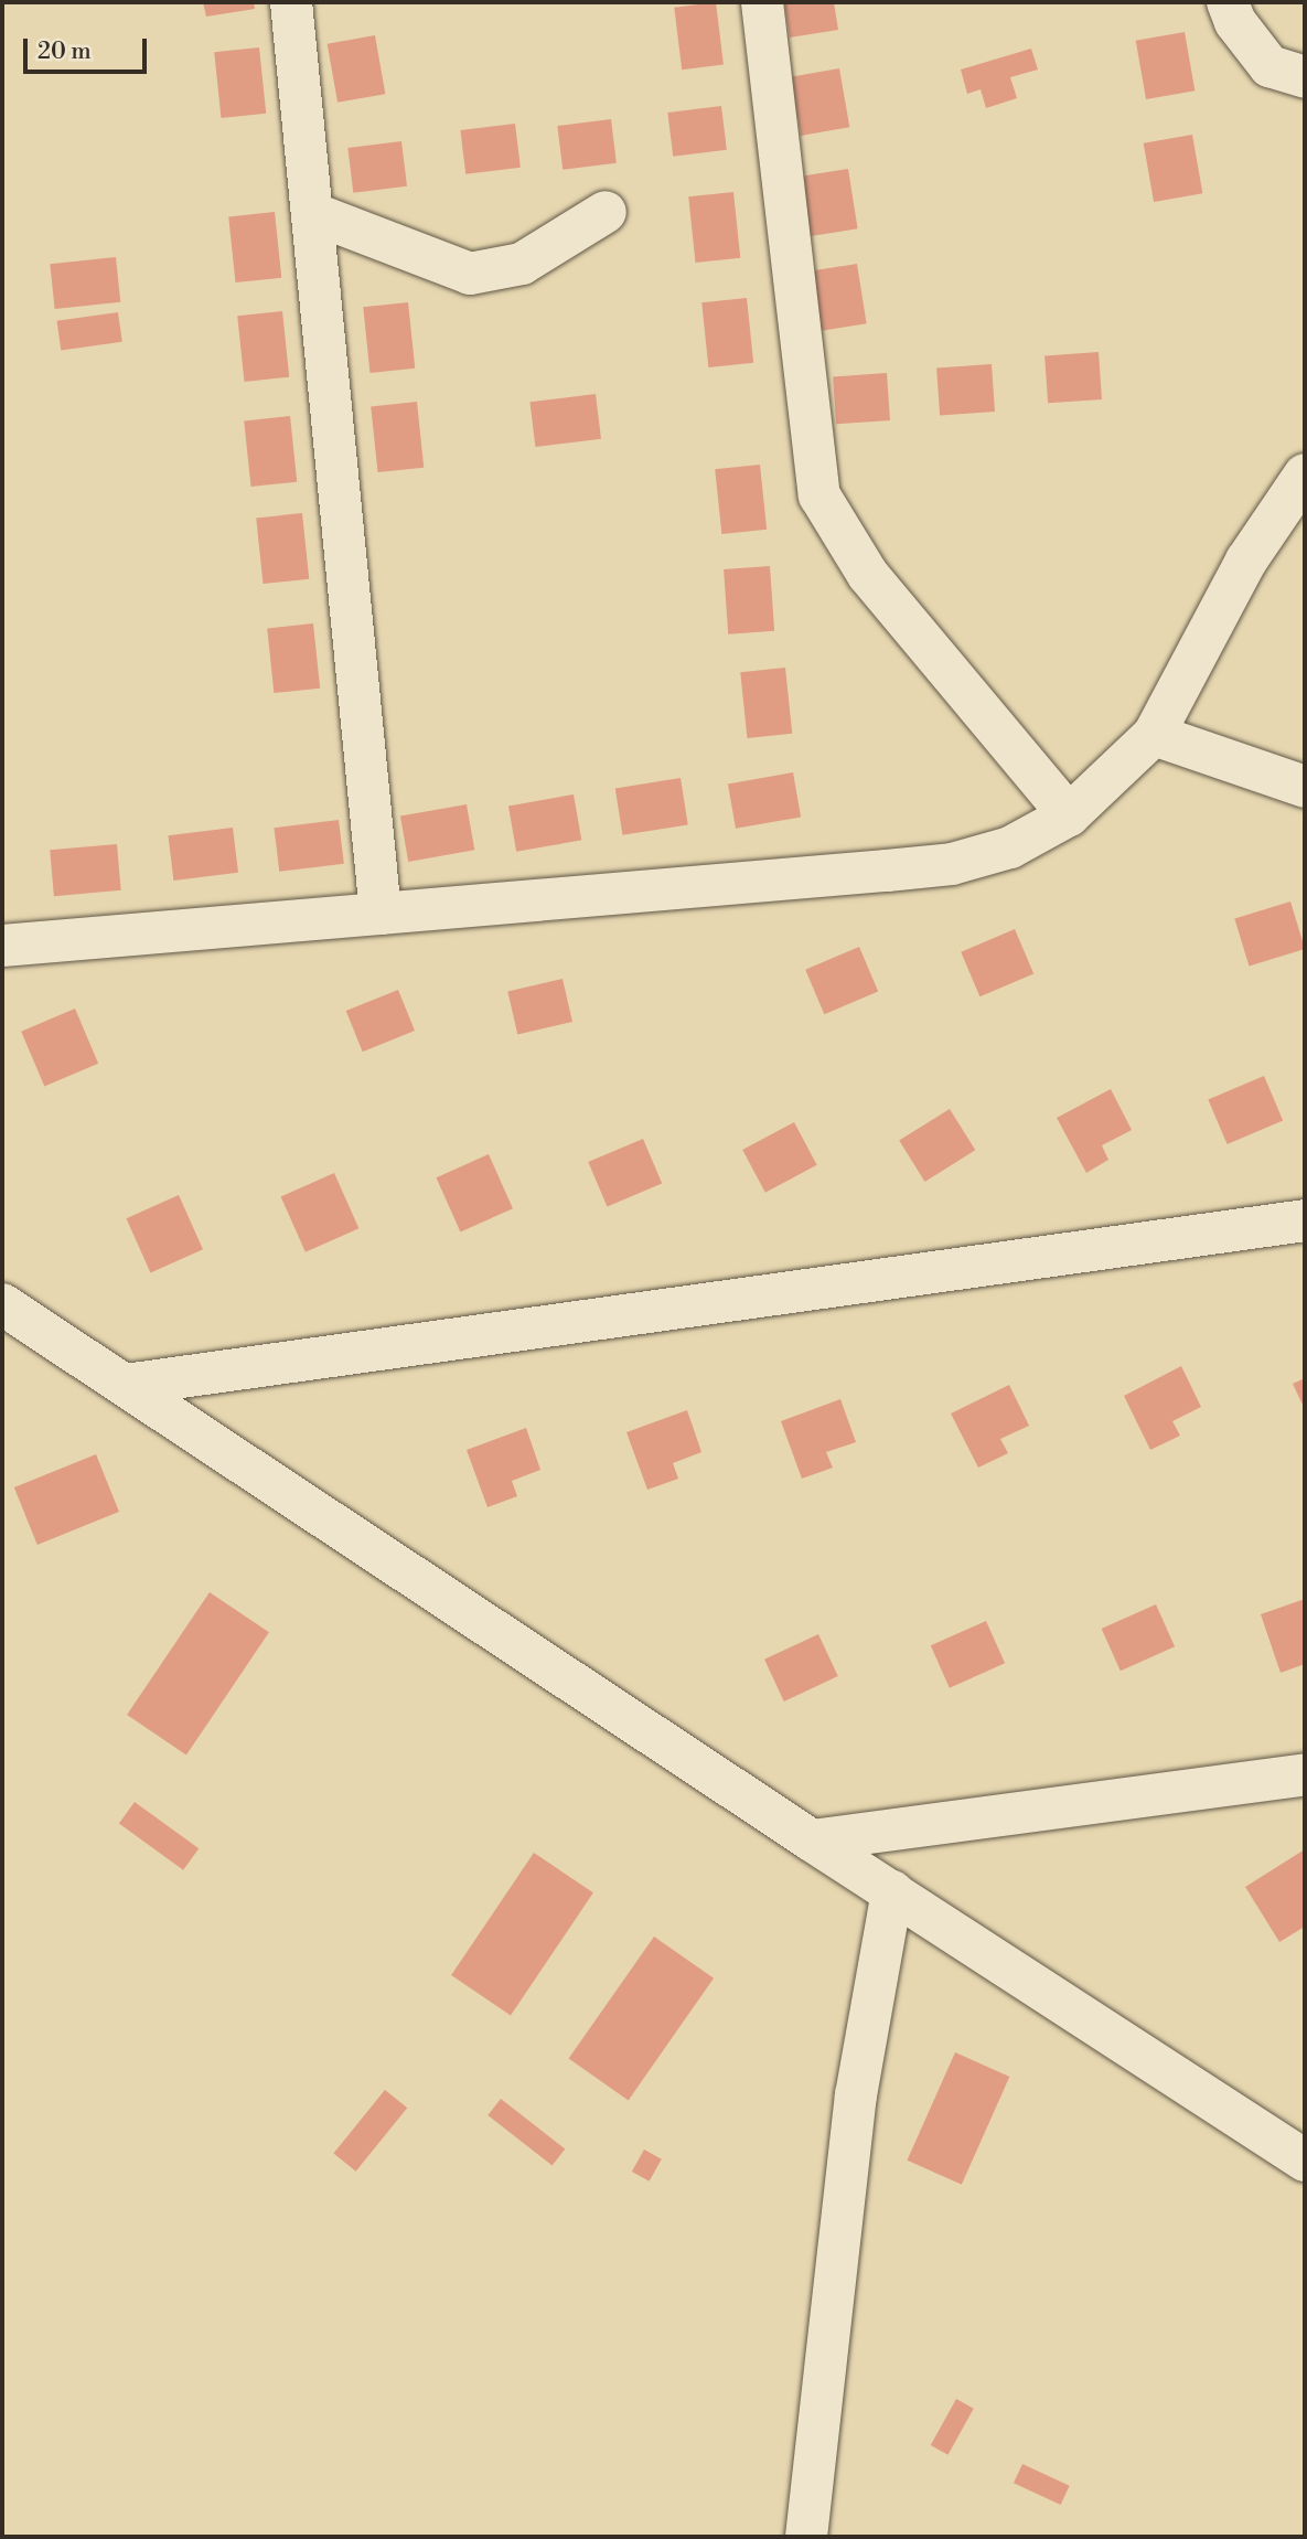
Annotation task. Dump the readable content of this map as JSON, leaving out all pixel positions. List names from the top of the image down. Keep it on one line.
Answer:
{"scale_bar":"20 m"}
